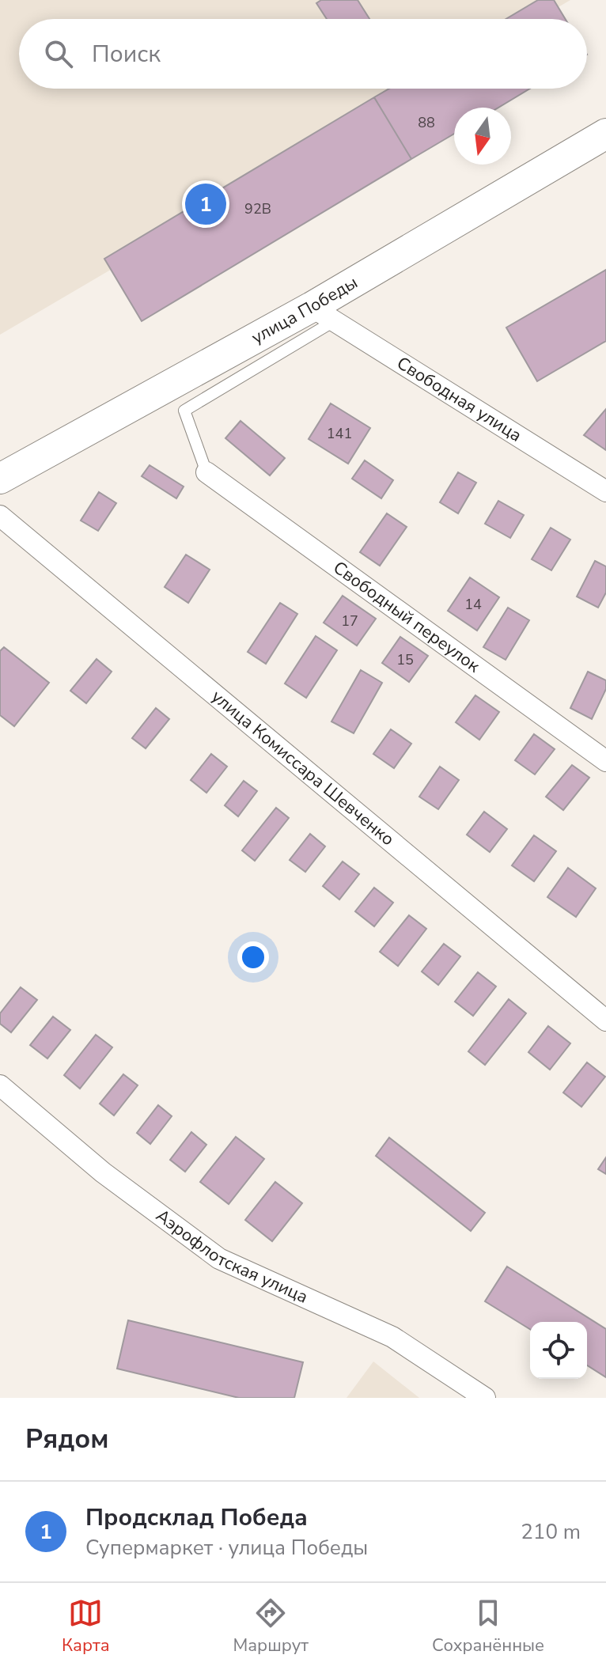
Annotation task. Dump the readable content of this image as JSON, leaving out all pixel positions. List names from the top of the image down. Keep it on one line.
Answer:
{"streets":{"street":["улица Победы","Свободная улица","Свободный переулок","улица Комиссара Шевченко","Аэрофлотская улица"]},"crossings":[["улица Победы","Свободная улица"]],"house_numbers":["88","92В","141","14","17","15"],"north":"bottom","page":{"search":"Поиск","pins":"1","heading":"Рядом","list":[{"mark":"1","name":"Продсклад Победа","note":"Супермаркет · улица Победы","value":"210 m"}],"nav":["Карта","Маршрут","Сохранённые"]}}
